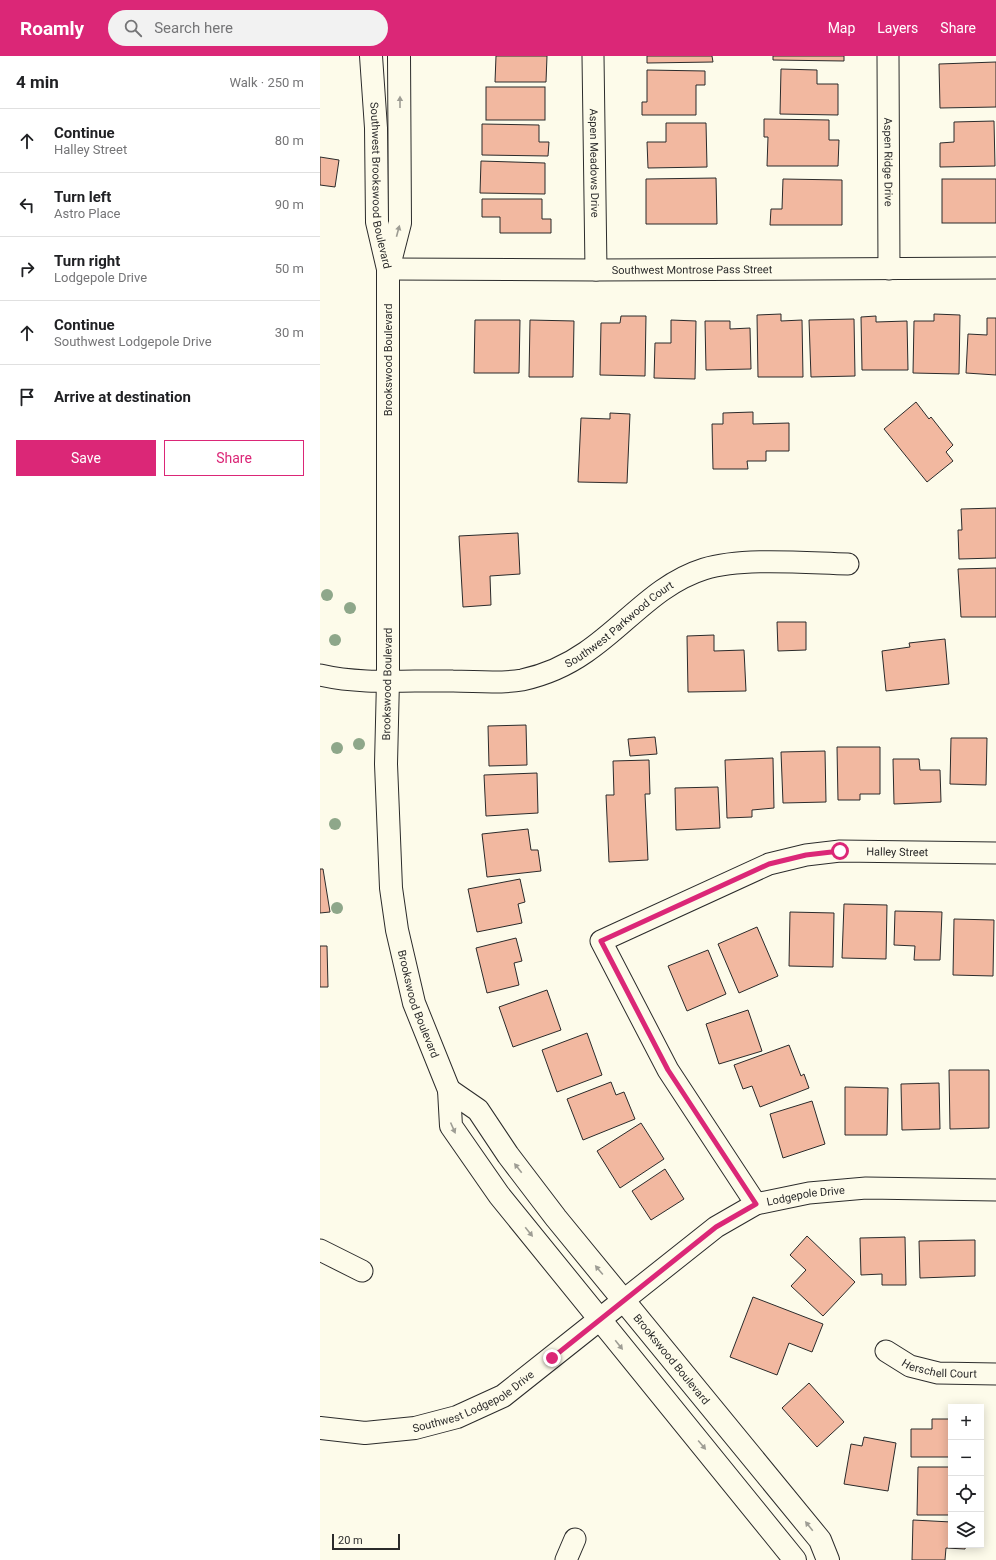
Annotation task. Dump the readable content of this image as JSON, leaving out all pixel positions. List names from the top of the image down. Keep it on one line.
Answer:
{"streets":{"main road":["Southwest Brookswood Boulevard","Brookswood Boulevard","Southwest Lodgepole Drive"],"street":["Aspen Ridge Drive","Aspen Meadows Drive","Southwest Montrose Pass Street","Southwest Parkwood Court","Halley Street","Lodgepole Drive","Herschell Court"]},"crossings":[["Aspen Ridge Drive","Southwest Montrose Pass Street"],["Aspen Meadows Drive","Southwest Montrose Pass Street"],["Southwest Brookswood Boulevard","Southwest Montrose Pass Street"],["Southwest Brookswood Boulevard","Brookswood Boulevard"],["Southwest Montrose Pass Street","Brookswood Boulevard"],["Brookswood Boulevard","Southwest Parkwood Court"],["Brookswood Boulevard","Lodgepole Drive"],["Brookswood Boulevard","Southwest Lodgepole Drive"],["Halley Street","Lodgepole Drive"],["Lodgepole Drive","Southwest Lodgepole Drive"]],"scale_bar":"20 m","page":{"header":"Roamly","search":"Search here","nav":["Map","Layers","Share"],"heading":["4 min","Walk · 250 m"],"list":[["Continue","Halley Street","80 m"],["Turn left","Astro Place","90 m"],["Turn right","Lodgepole Drive","50 m"],["Continue","Southwest Lodgepole Drive","30 m"],"Arrive at destination"],"buttons":["Save","Share"],"map_buttons":["+","−"],"scale":"20 m"}}
